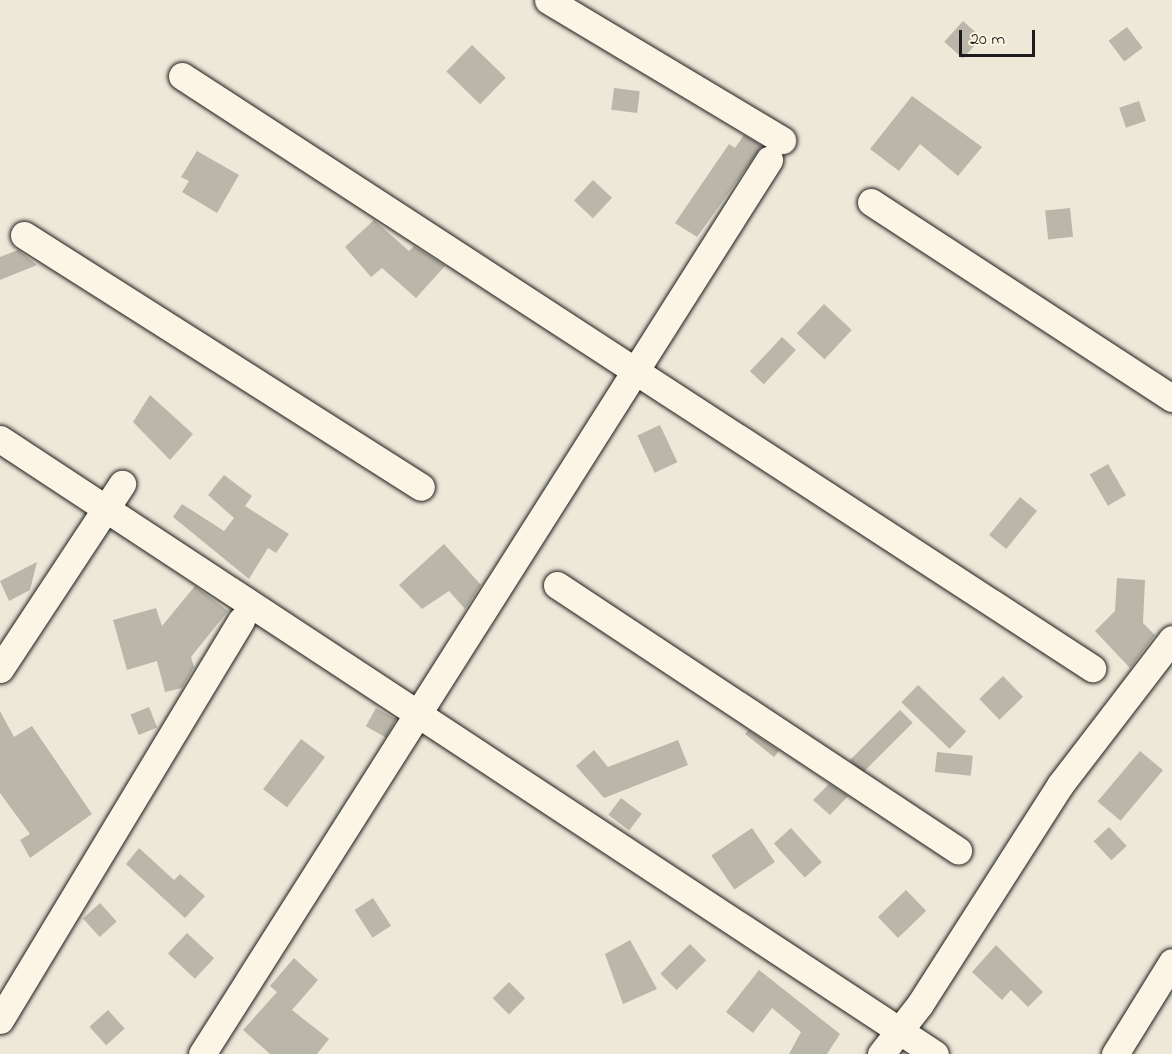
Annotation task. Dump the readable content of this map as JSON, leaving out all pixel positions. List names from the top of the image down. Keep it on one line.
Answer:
{"scale_bar":"20 m"}
